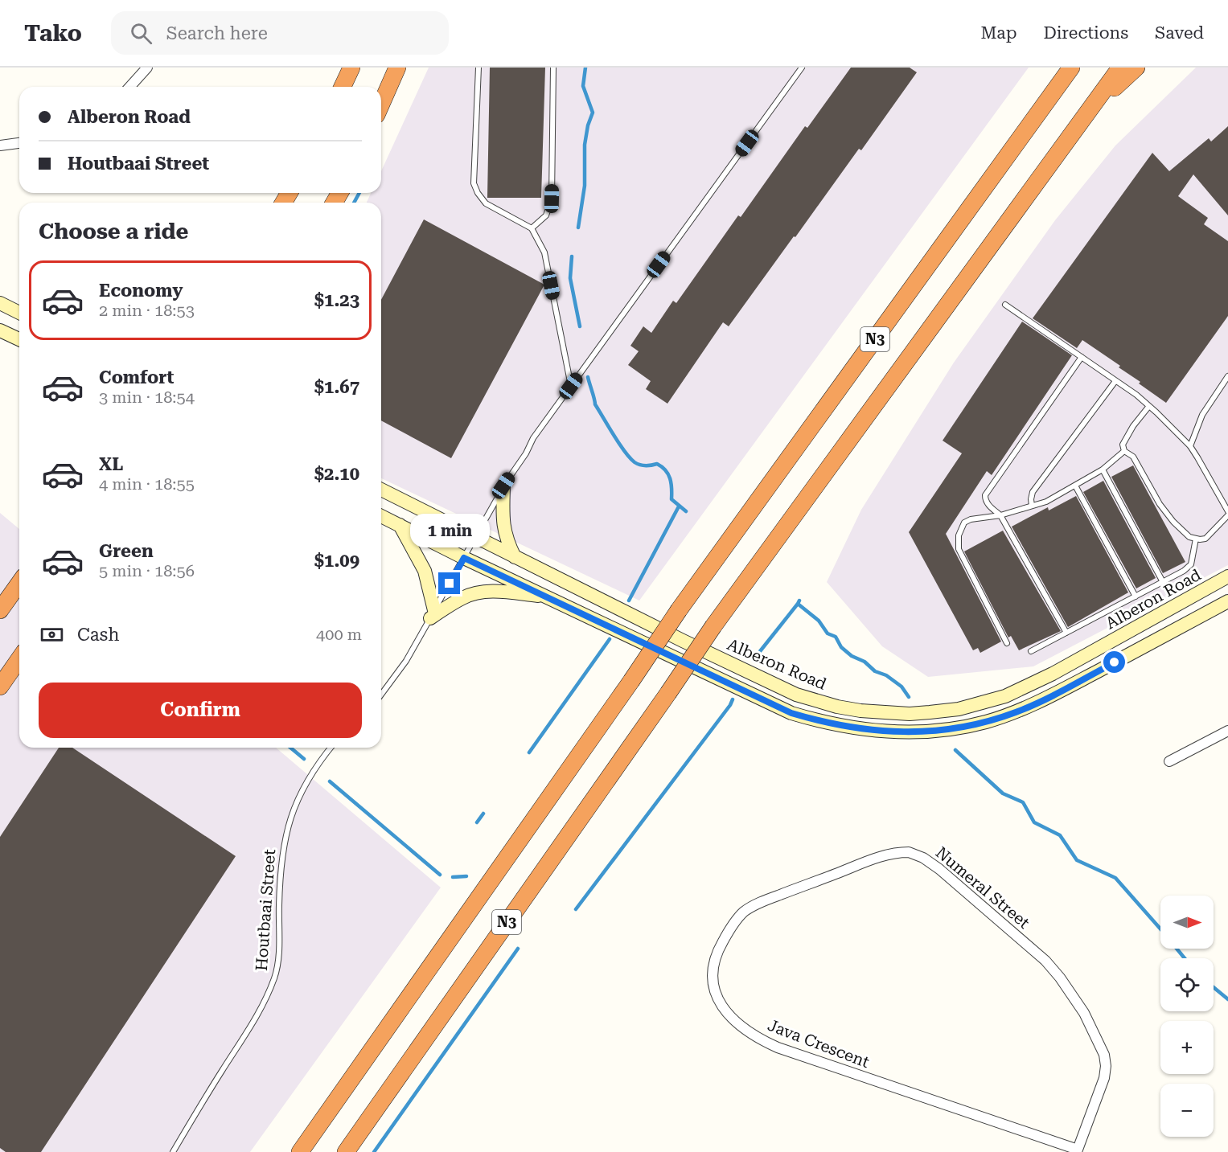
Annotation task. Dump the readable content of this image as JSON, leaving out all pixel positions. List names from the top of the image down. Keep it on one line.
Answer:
{"streets":{"highway":["N3"],"main road":["Alberon Road"],"street":["Numeral Street","Java Crescent"],"lane":["Houtbaai Street"]},"crossings":[["Numeral Street","Java Crescent"]],"north":"right","page":{"header":"Tako","search":"Search here","nav":["Map","Directions","Saved"],"banner":["Alberon Road","Houtbaai Street"],"heading":"Choose a ride","list":[{"name":"Economy","note":"2 min · 18:53","value":"$1.23"},{"name":"Comfort","note":"3 min · 18:54","value":"$1.67"},{"name":"XL","note":"4 min · 18:55","value":"$2.10"},{"name":"Green","note":"5 min · 18:56","value":"$1.09"}],"bubble":"1 min","pay":["Cash","400 m"],"buttons":"Confirm","map_buttons":["+","−"]}}
